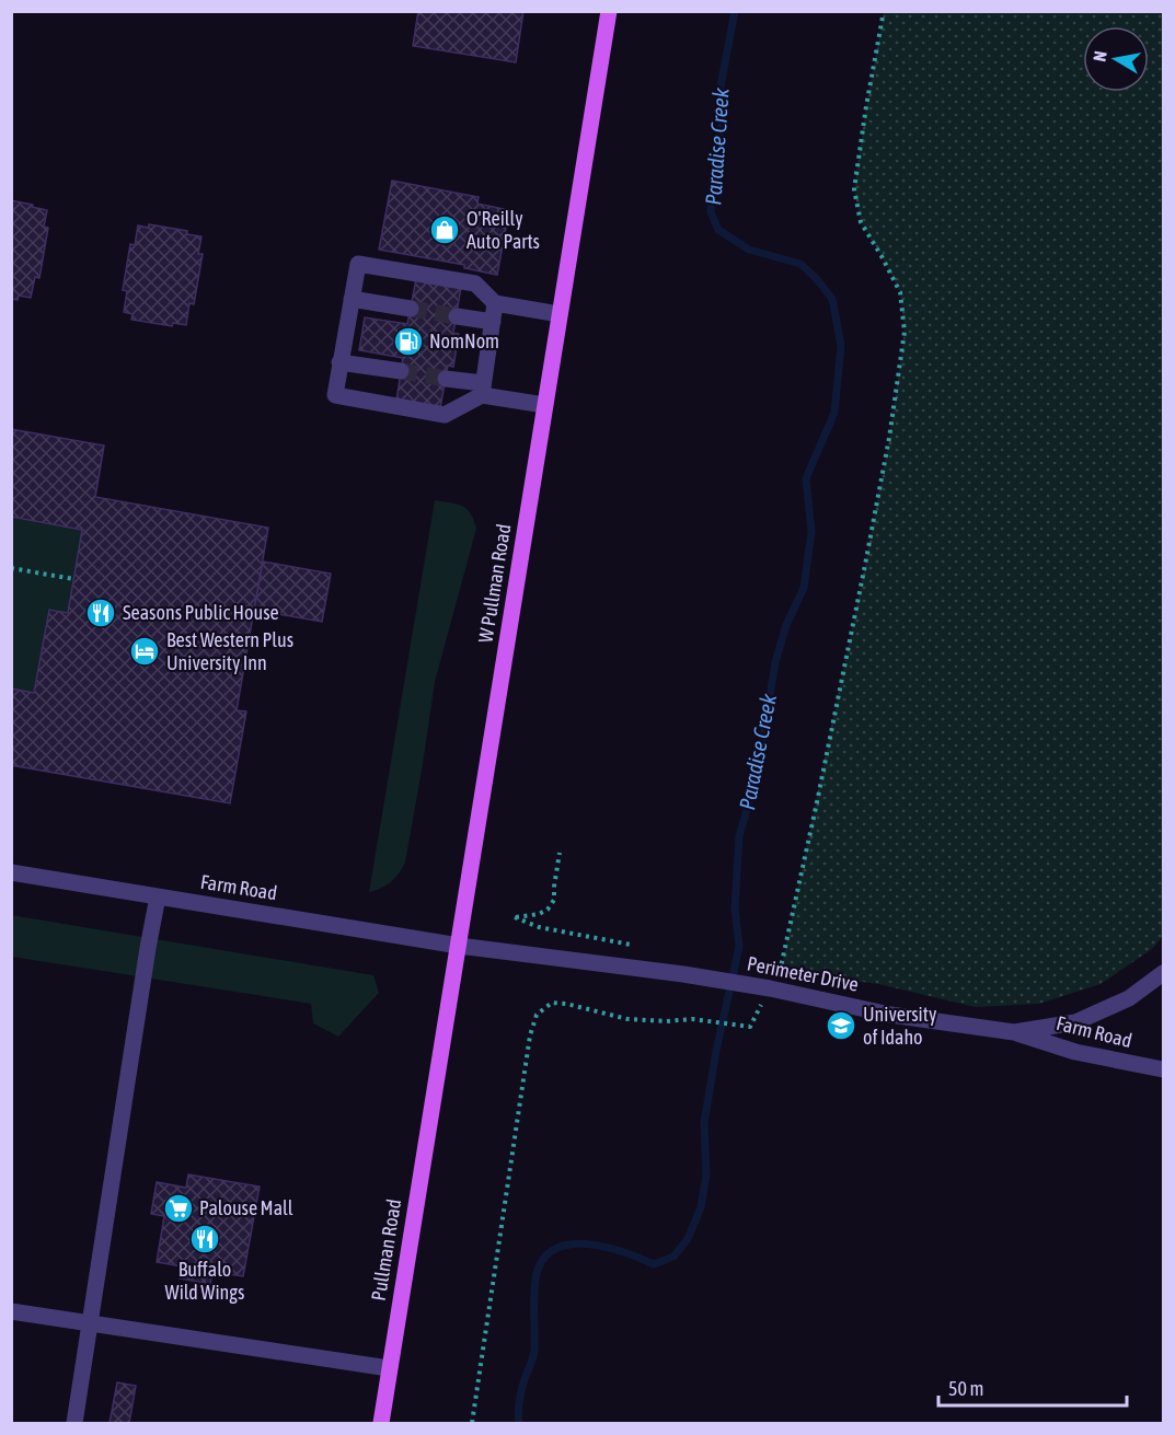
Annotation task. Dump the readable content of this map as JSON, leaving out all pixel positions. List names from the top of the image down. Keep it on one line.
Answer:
{"streets":{"main road":["W Pullman Road","Pullman Road"],"street":["Farm Road","Perimeter Drive"]},"crossings":[["W Pullman Road","Farm Road"],["W Pullman Road","Perimeter Drive"],["W Pullman Road","Pullman Road"],["Farm Road","Perimeter Drive"]],"water":["Paradise Creek"],"places":{"shop":["O'Reilly Auto Parts"],"fuel station":["NomNom"],"restaurant":["Seasons Public House","Buffalo Wild Wings"],"hotel":["Best Western Plus University Inn"],"school or university":["University of Idaho"],"supermarket":["Palouse Mall"]},"scale_bar":"50 m","north":"left"}
